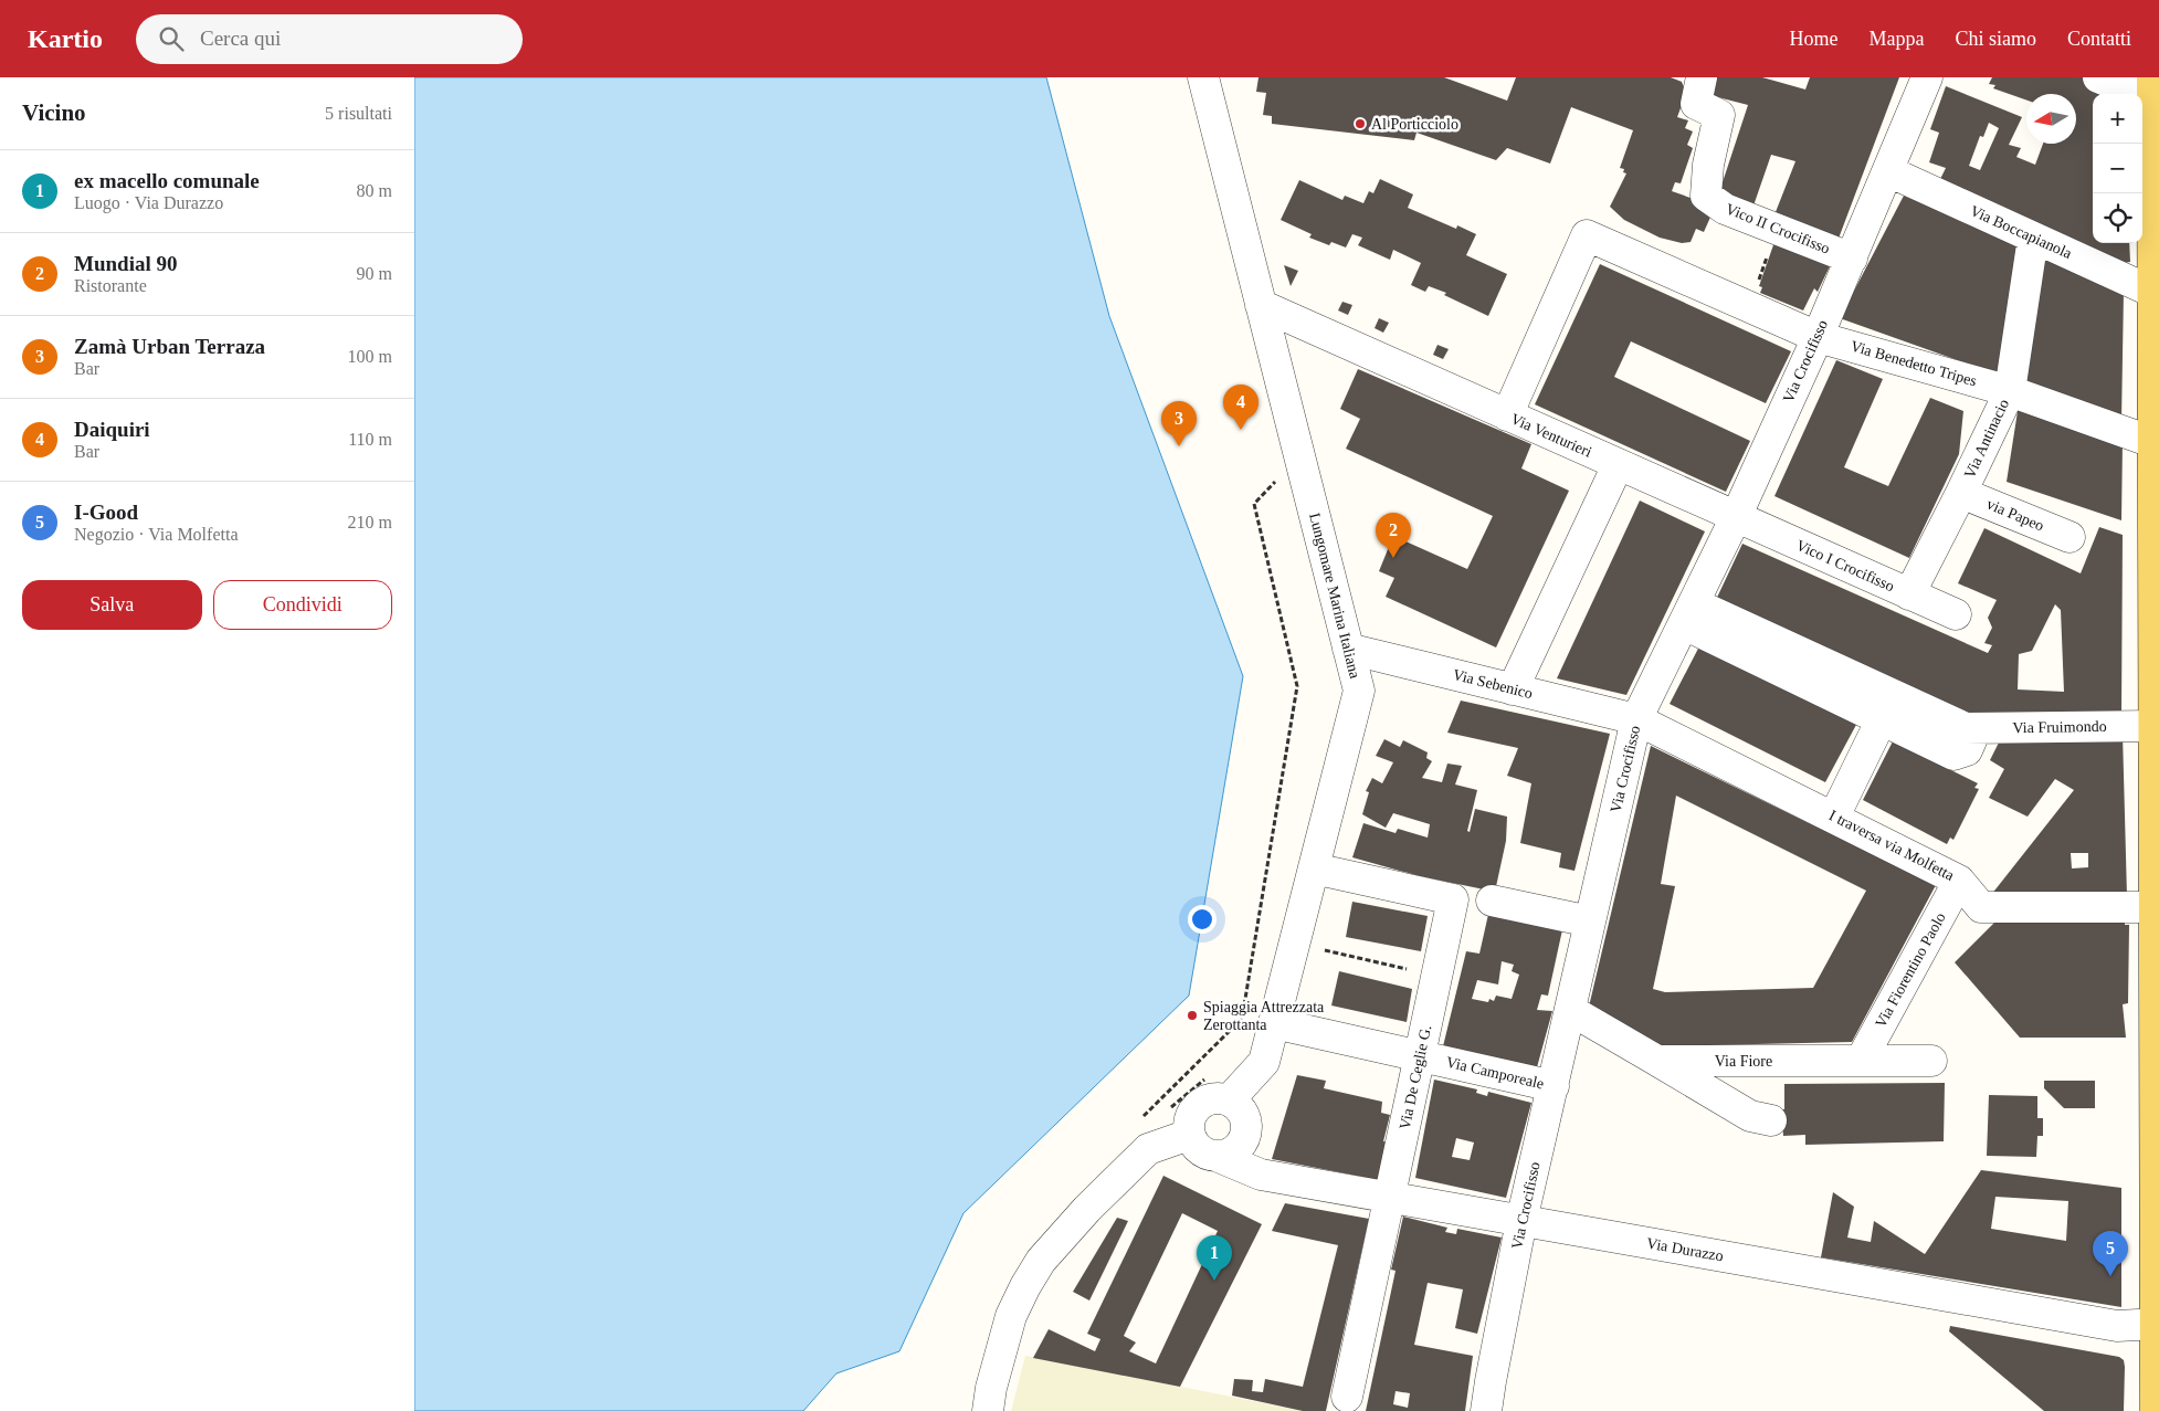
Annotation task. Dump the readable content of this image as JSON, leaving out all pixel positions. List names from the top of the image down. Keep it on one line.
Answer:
{"streets":{"street":["Vico II Crocifisso","Via Boccapianola","Via Crocifisso","Via Benedetto Tripes","Via Venturieri","Via Antinacio","via Papeo","Vico I Crocifisso","Lungomare Marina Italiana","Via Sebenico","Via Fruimondo","I traversa via Molfetta","Via Fiorentino Paolo","Via Fiore","Via Camporeale","Via De Ceglie G.","Via Durazzo"]},"crossings":[["Vico II Crocifisso","Via Crocifisso"],["Via Boccapianola","Via Crocifisso"],["Via Boccapianola","Via Antinacio"],["Via Crocifisso","Via Benedetto Tripes"],["Via Crocifisso","Via Venturieri"],["Via Crocifisso","Vico I Crocifisso"],["Via Crocifisso","Via Sebenico"],["Via Crocifisso","I traversa via Molfetta"],["Via Crocifisso","Via Camporeale"],["Via Crocifisso","Via Durazzo"],["Via Benedetto Tripes","Via Venturieri"],["Via Benedetto Tripes","Via Antinacio"],["Via Venturieri","Vico I Crocifisso"],["Via Venturieri","Lungomare Marina Italiana"],["Via Antinacio","via Papeo"],["Via Antinacio","Vico I Crocifisso"],["Lungomare Marina Italiana","Via Sebenico"],["Lungomare Marina Italiana","Via Camporeale"],["Lungomare Marina Italiana","Via De Ceglie G."],["Lungomare Marina Italiana","Via Durazzo"],["Via Sebenico","I traversa via Molfetta"],["I traversa via Molfetta","Via Fiorentino Paolo"],["Via Fiorentino Paolo","Via Fiore"],["Via Camporeale","Via De Ceglie G."],["Via De Ceglie G.","Via Durazzo"]],"places":["Al Porticciolo","Spiaggia Attrezzata Zerottanta"],"north":"left","page":{"header":"Kartio","search":"Cerca qui","nav":["Home","Mappa","Chi siamo","Contatti"],"heading":["Vicino","5 risultati"],"map_buttons":["+","−"],"list":[{"mark":"1","name":"ex macello comunale","note":"Luogo · Via Durazzo","value":"80 m"},{"mark":"2","name":"Mundial 90","note":"Ristorante","value":"90 m"},{"mark":"3","name":"Zamà Urban Terraza","note":"Bar","value":"100 m"},{"mark":"4","name":"Daiquiri","note":"Bar","value":"110 m"},{"mark":"5","name":"I-Good","note":"Negozio · Via Molfetta","value":"210 m"}],"pins":["4","3","2","5","1"],"buttons":["Salva","Condividi"]}}
